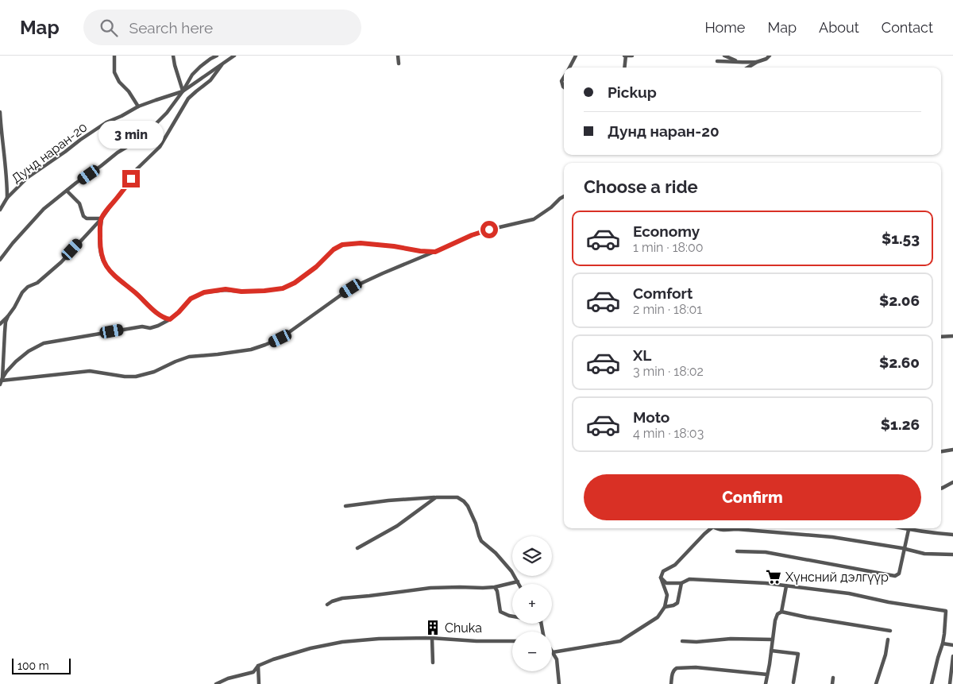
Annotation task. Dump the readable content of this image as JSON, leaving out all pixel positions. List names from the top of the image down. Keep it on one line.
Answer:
{"streets":{"street":["Дунд наран-20"]},"places":{"supermarket":["Хүнсний дэлгүүр"],"building":["Chuka"]},"scale_bar":"100 m","page":{"header":"Map","search":"Search here","nav":["Home","Map","About","Contact"],"banner":["Pickup","Дунд наран-20"],"bubble":"3 min","heading":"Choose a ride","list":[{"name":"Economy","note":"1 min · 18:00","value":"$1.53"},{"name":"Comfort","note":"2 min · 18:01","value":"$2.06"},{"name":"XL","note":"3 min · 18:02","value":"$2.60"},{"name":"Moto","note":"4 min · 18:03","value":"$1.26"}],"buttons":"Confirm","map_buttons":["+","−"],"scale":"100 m"}}
